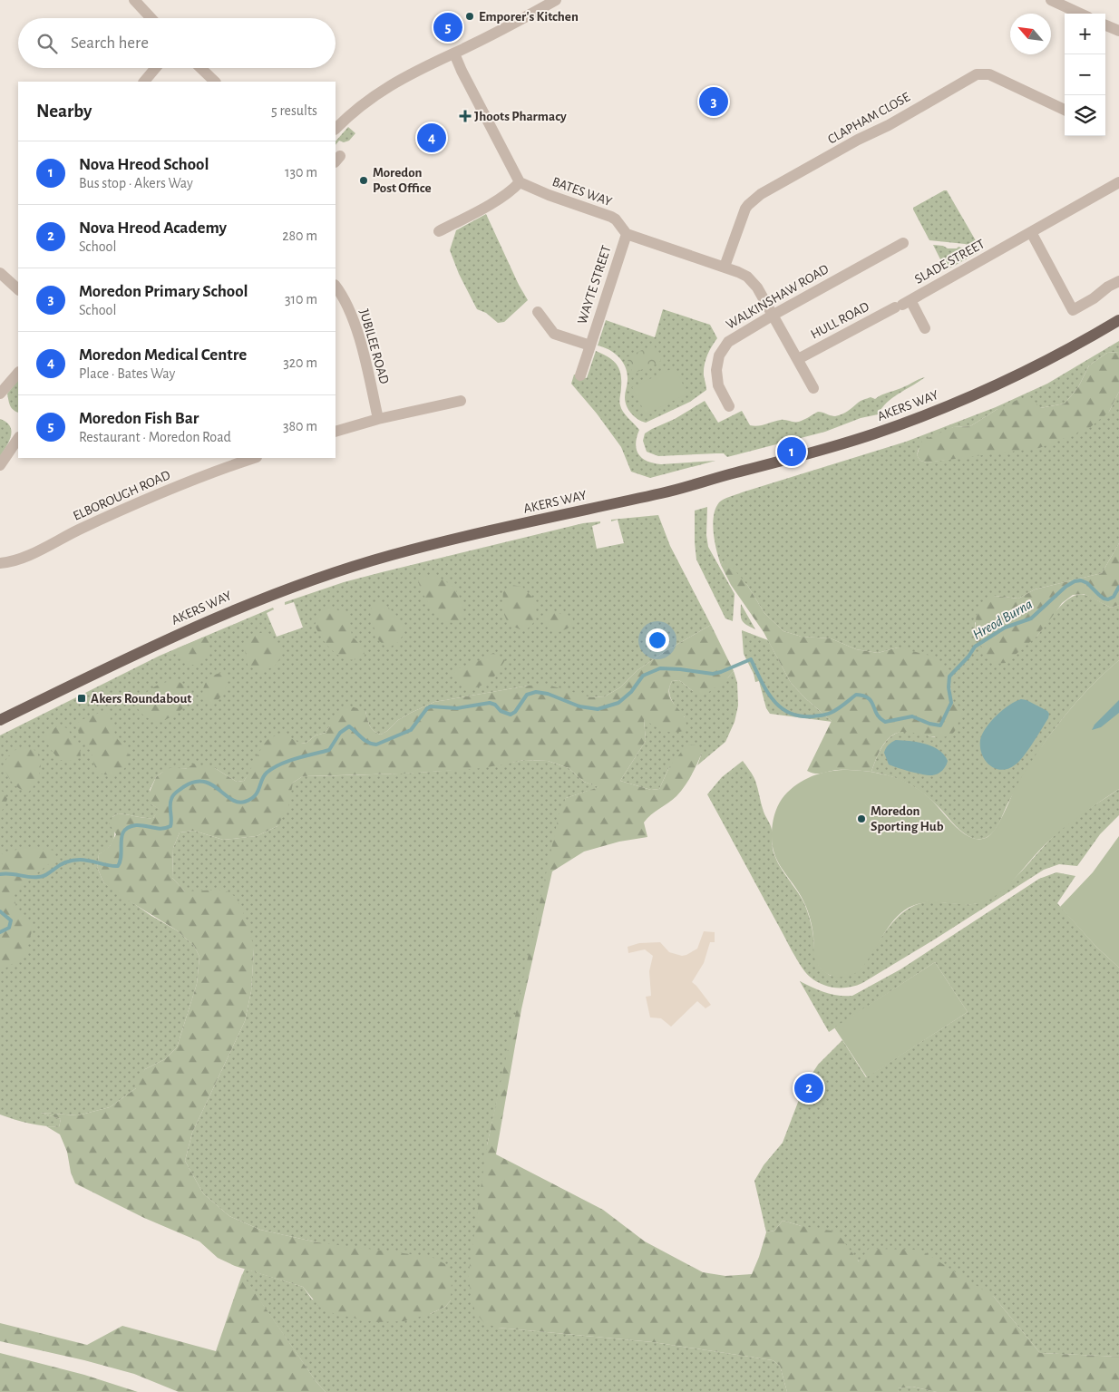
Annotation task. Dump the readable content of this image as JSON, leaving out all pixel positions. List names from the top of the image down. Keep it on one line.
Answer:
{"streets":{"main road":["AKERS WAY"],"street":["CLAPHAM CLOSE","BATES WAY","SLADE STREET","WAYTE STREET","WALKINSHAW ROAD","HULL ROAD","JUBILEE ROAD","ELBOROUGH ROAD"]},"crossings":[["BATES WAY","WAYTE STREET"],["SLADE STREET","HULL ROAD"]],"water":["Hreod Burna"],"places":{"other":["Emporer's Kitchen","Moredon Post Office","Moredon Sporting Hub"],"health":["Jhoots Pharmacy"],"transit":["Akers Roundabout"]},"north":"top left","page":{"pins":["5","3","4","1","2"],"map_buttons":["+","−"],"search":"Search here","heading":["Nearby","5 results"],"list":[{"mark":"1","name":"Nova Hreod School","note":"Bus stop · Akers Way","value":"130 m"},{"mark":"2","name":"Nova Hreod Academy","note":"School","value":"280 m"},{"mark":"3","name":"Moredon Primary School","note":"School","value":"310 m"},{"mark":"4","name":"Moredon Medical Centre","note":"Place · Bates Way","value":"320 m"},{"mark":"5","name":"Moredon Fish Bar","note":"Restaurant · Moredon Road","value":"380 m"}]}}
